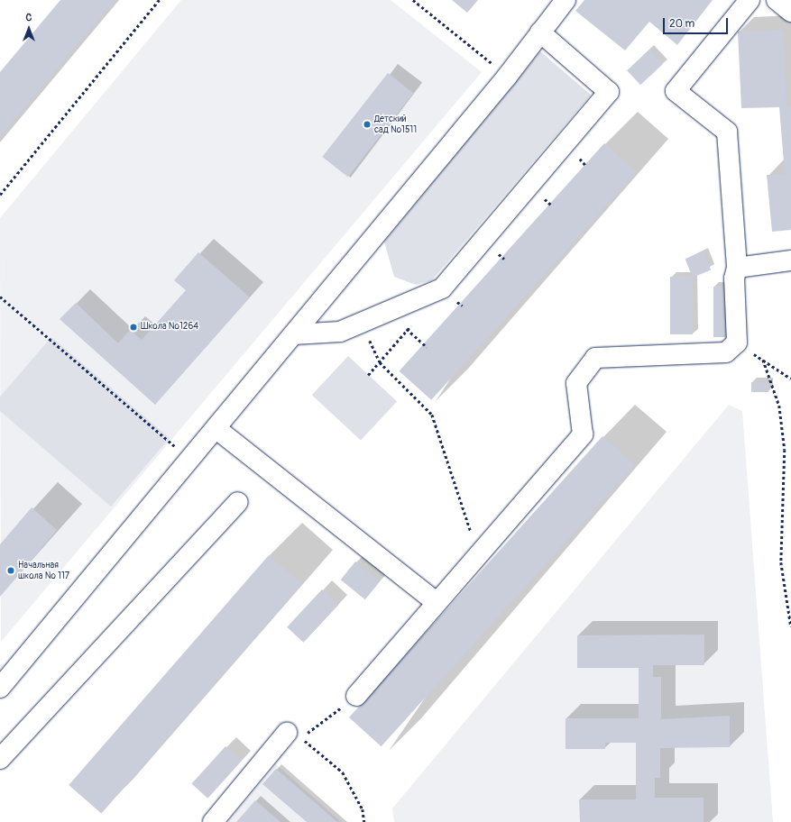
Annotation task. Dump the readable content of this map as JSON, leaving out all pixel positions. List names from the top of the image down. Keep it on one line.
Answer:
{"places":["Детский сад №1511","Школа №1264","Начальная школа № 117"],"scale_bar":"20 m","north":"top"}
